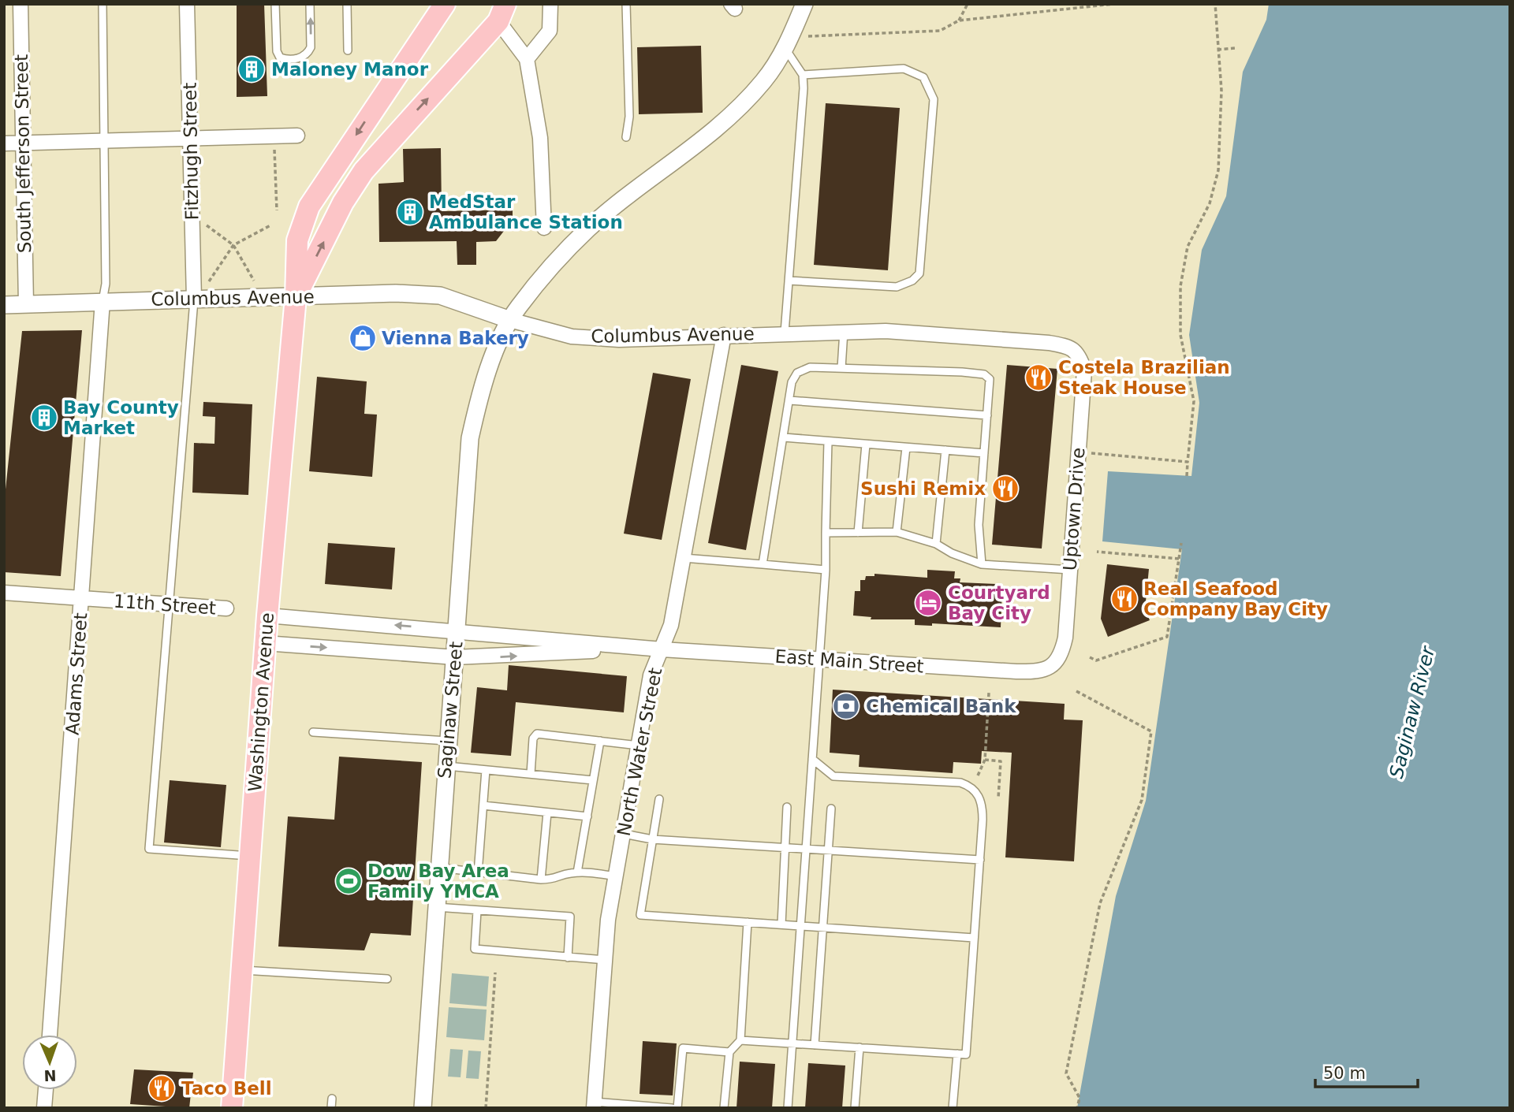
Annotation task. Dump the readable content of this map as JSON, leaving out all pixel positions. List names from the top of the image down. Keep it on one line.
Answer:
{"streets":{"main road":["Washington Avenue"],"street":["Fitzhugh Street","South Jefferson Street","Columbus Avenue","Uptown Drive","11th Street","East Main Street","Adams Street","Saginaw Street","North Water Street"]},"crossings":[["Fitzhugh Street","Columbus Avenue"],["South Jefferson Street","Columbus Avenue"],["Columbus Avenue","Uptown Drive"],["Columbus Avenue","Adams Street"],["Columbus Avenue","Washington Avenue"],["Columbus Avenue","Saginaw Street"],["Columbus Avenue","North Water Street"],["Uptown Drive","East Main Street"],["11th Street","Adams Street"],["East Main Street","Washington Avenue"],["East Main Street","Saginaw Street"],["East Main Street","North Water Street"]],"water":["Saginaw River"],"places":{"building":["Maloney Manor","MedStar Ambulance Station","Bay County Market"],"shop":["Vienna Bakery"],"restaurant":["Costela Brazilian Steak House","Sushi Remix","Real Seafood Company Bay City","Taco Bell"],"hotel":["Courtyard Bay City"],"bank":["Chemical Bank"],"sports":["Dow Bay Area Family YMCA"]},"scale_bar":"50 m","north":"bottom"}
